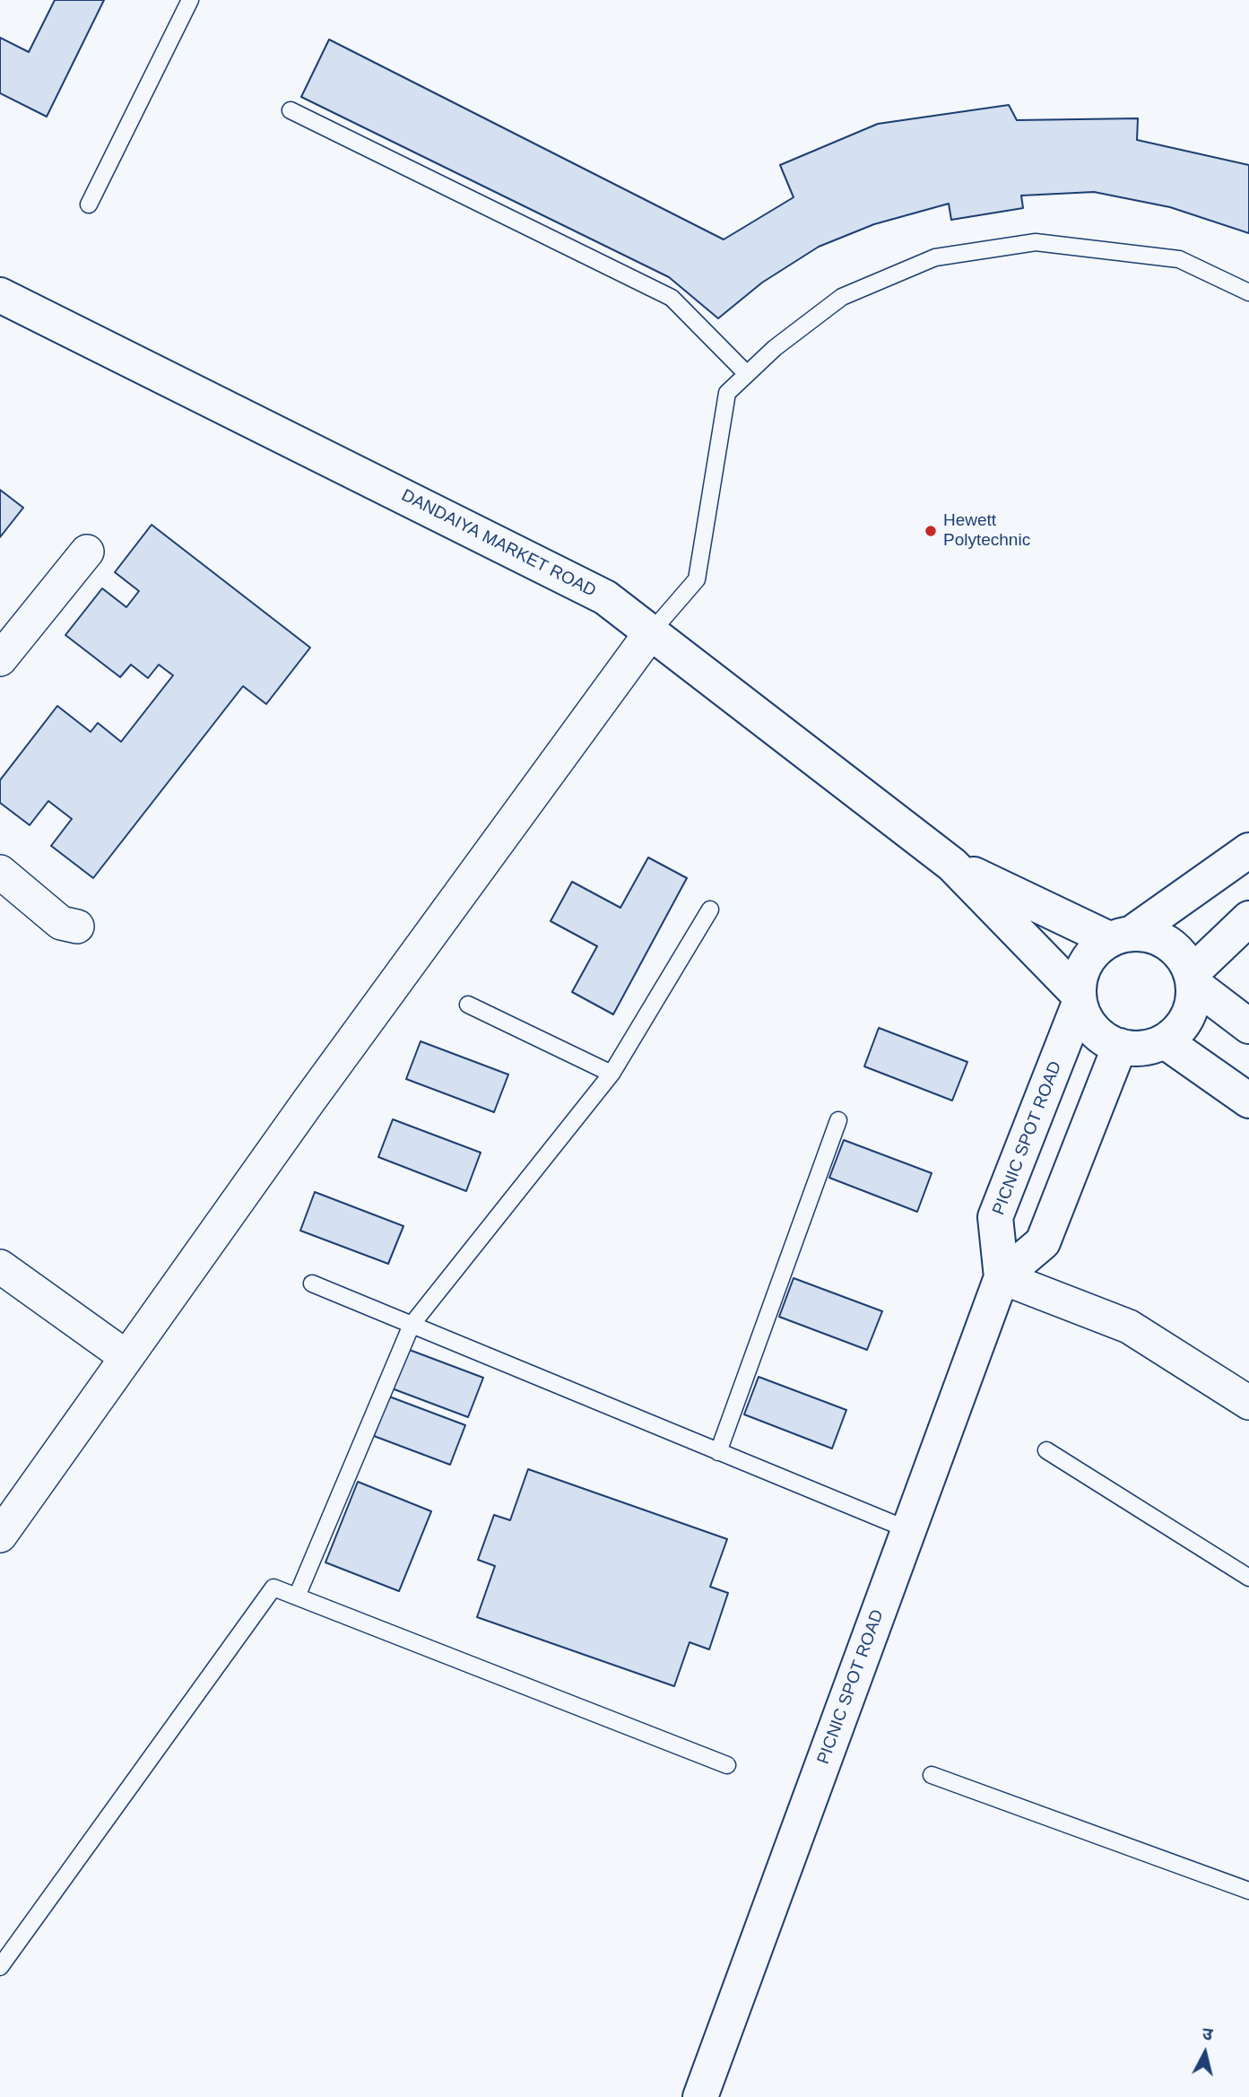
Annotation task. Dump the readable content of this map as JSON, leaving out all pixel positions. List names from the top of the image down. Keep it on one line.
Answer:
{"streets":{"street":["DANDAIYA MARKET ROAD","PICNIC SPOT ROAD"]},"places":["Hewett Polytechnic"],"north":"top"}
